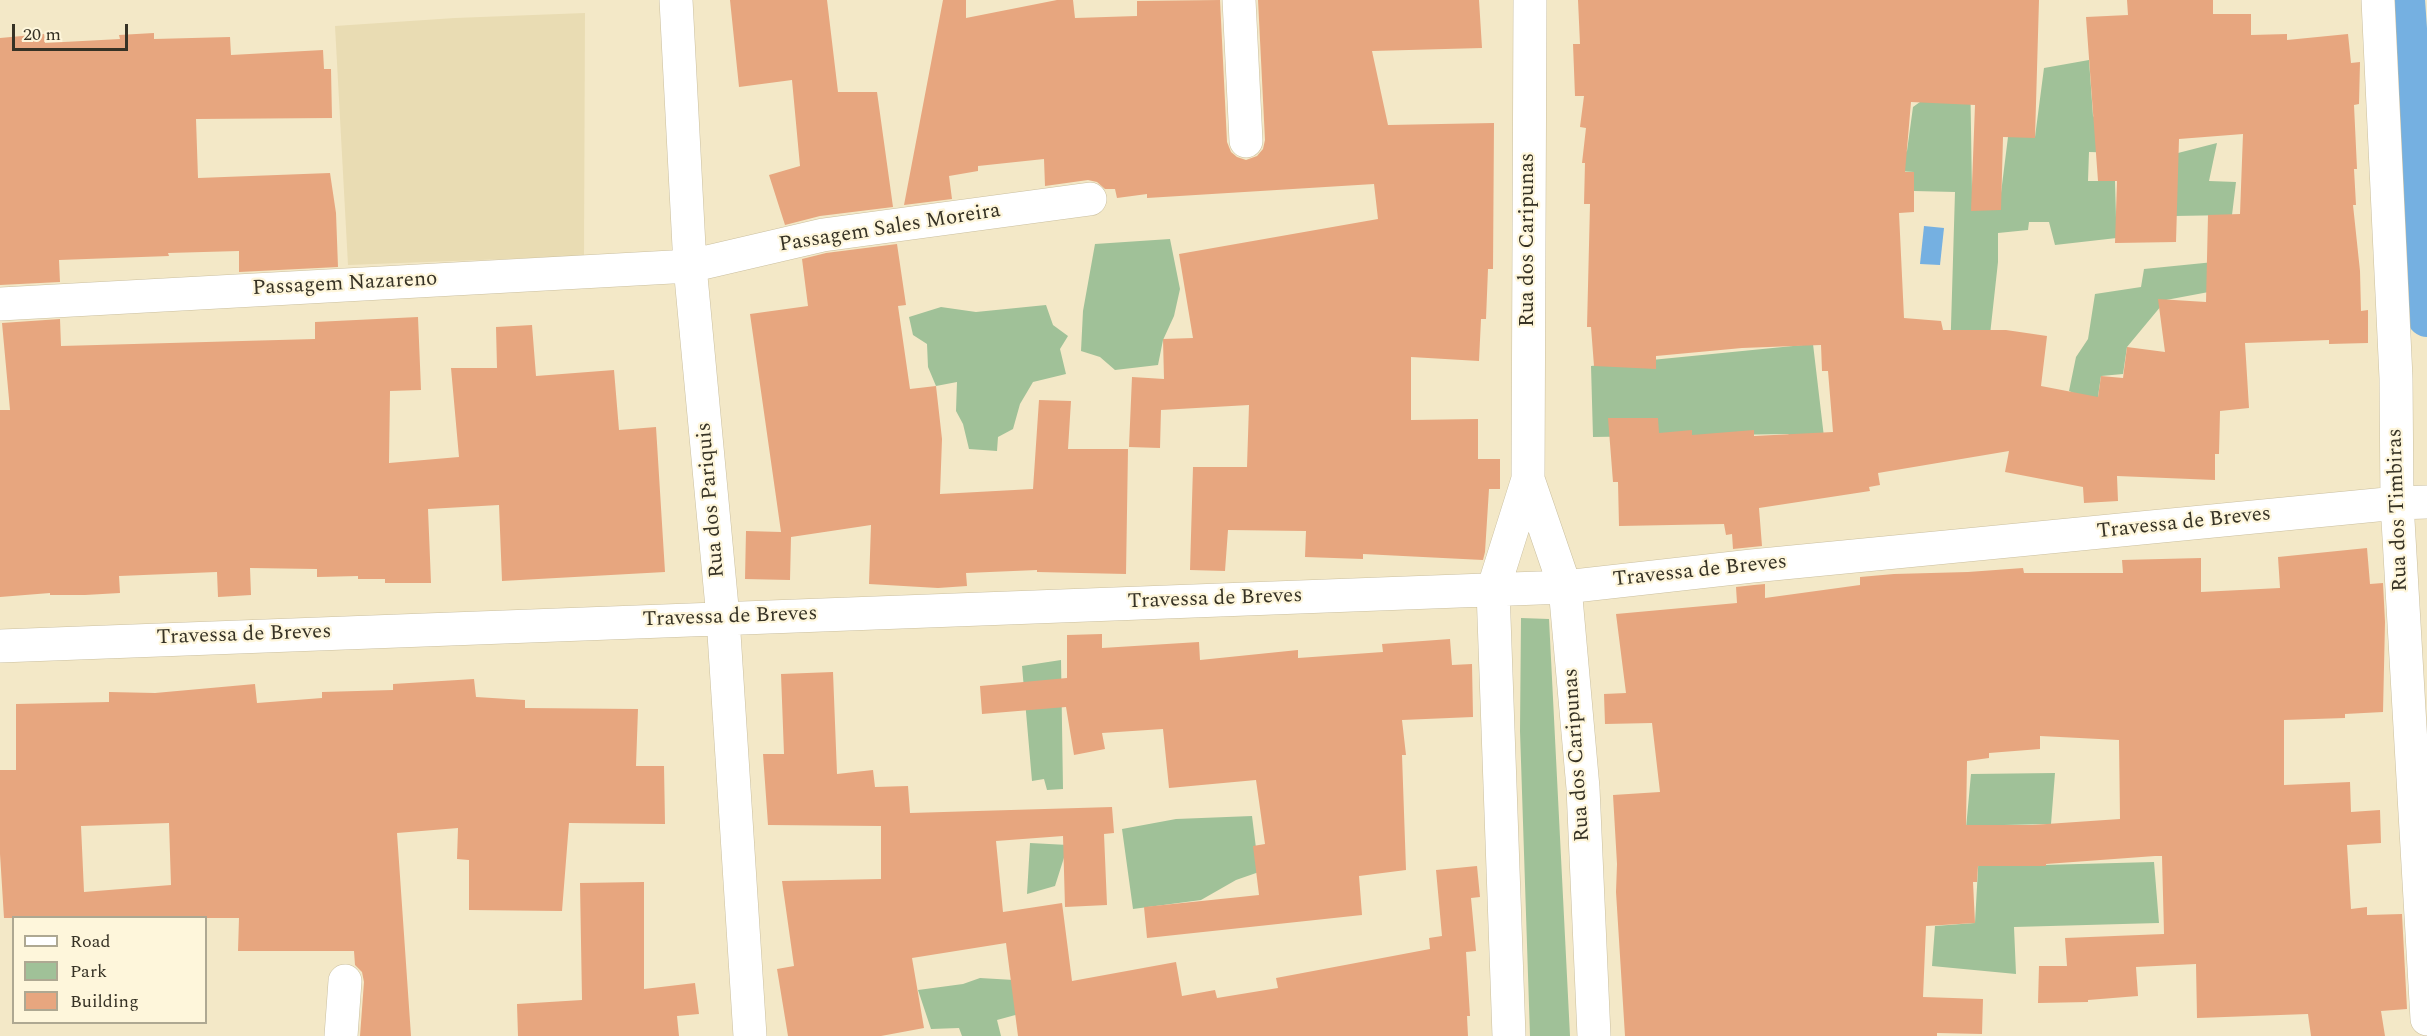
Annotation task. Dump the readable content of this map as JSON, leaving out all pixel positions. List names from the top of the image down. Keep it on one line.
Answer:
{"streets":{"street":["Passagem Sales Moreira","Rua dos Caripunas","Passagem Nazareno","Rua dos Pariquis","Rua dos Timbiras","Travessa de Breves"]},"crossings":[["Passagem Sales Moreira","Passagem Nazareno"],["Passagem Sales Moreira","Rua dos Pariquis"],["Rua dos Caripunas","Travessa de Breves"],["Passagem Nazareno","Rua dos Pariquis"],["Rua dos Pariquis","Travessa de Breves"],["Rua dos Timbiras","Travessa de Breves"]],"legend":["Road","Park","Building"],"scale_bar":"20 m"}
